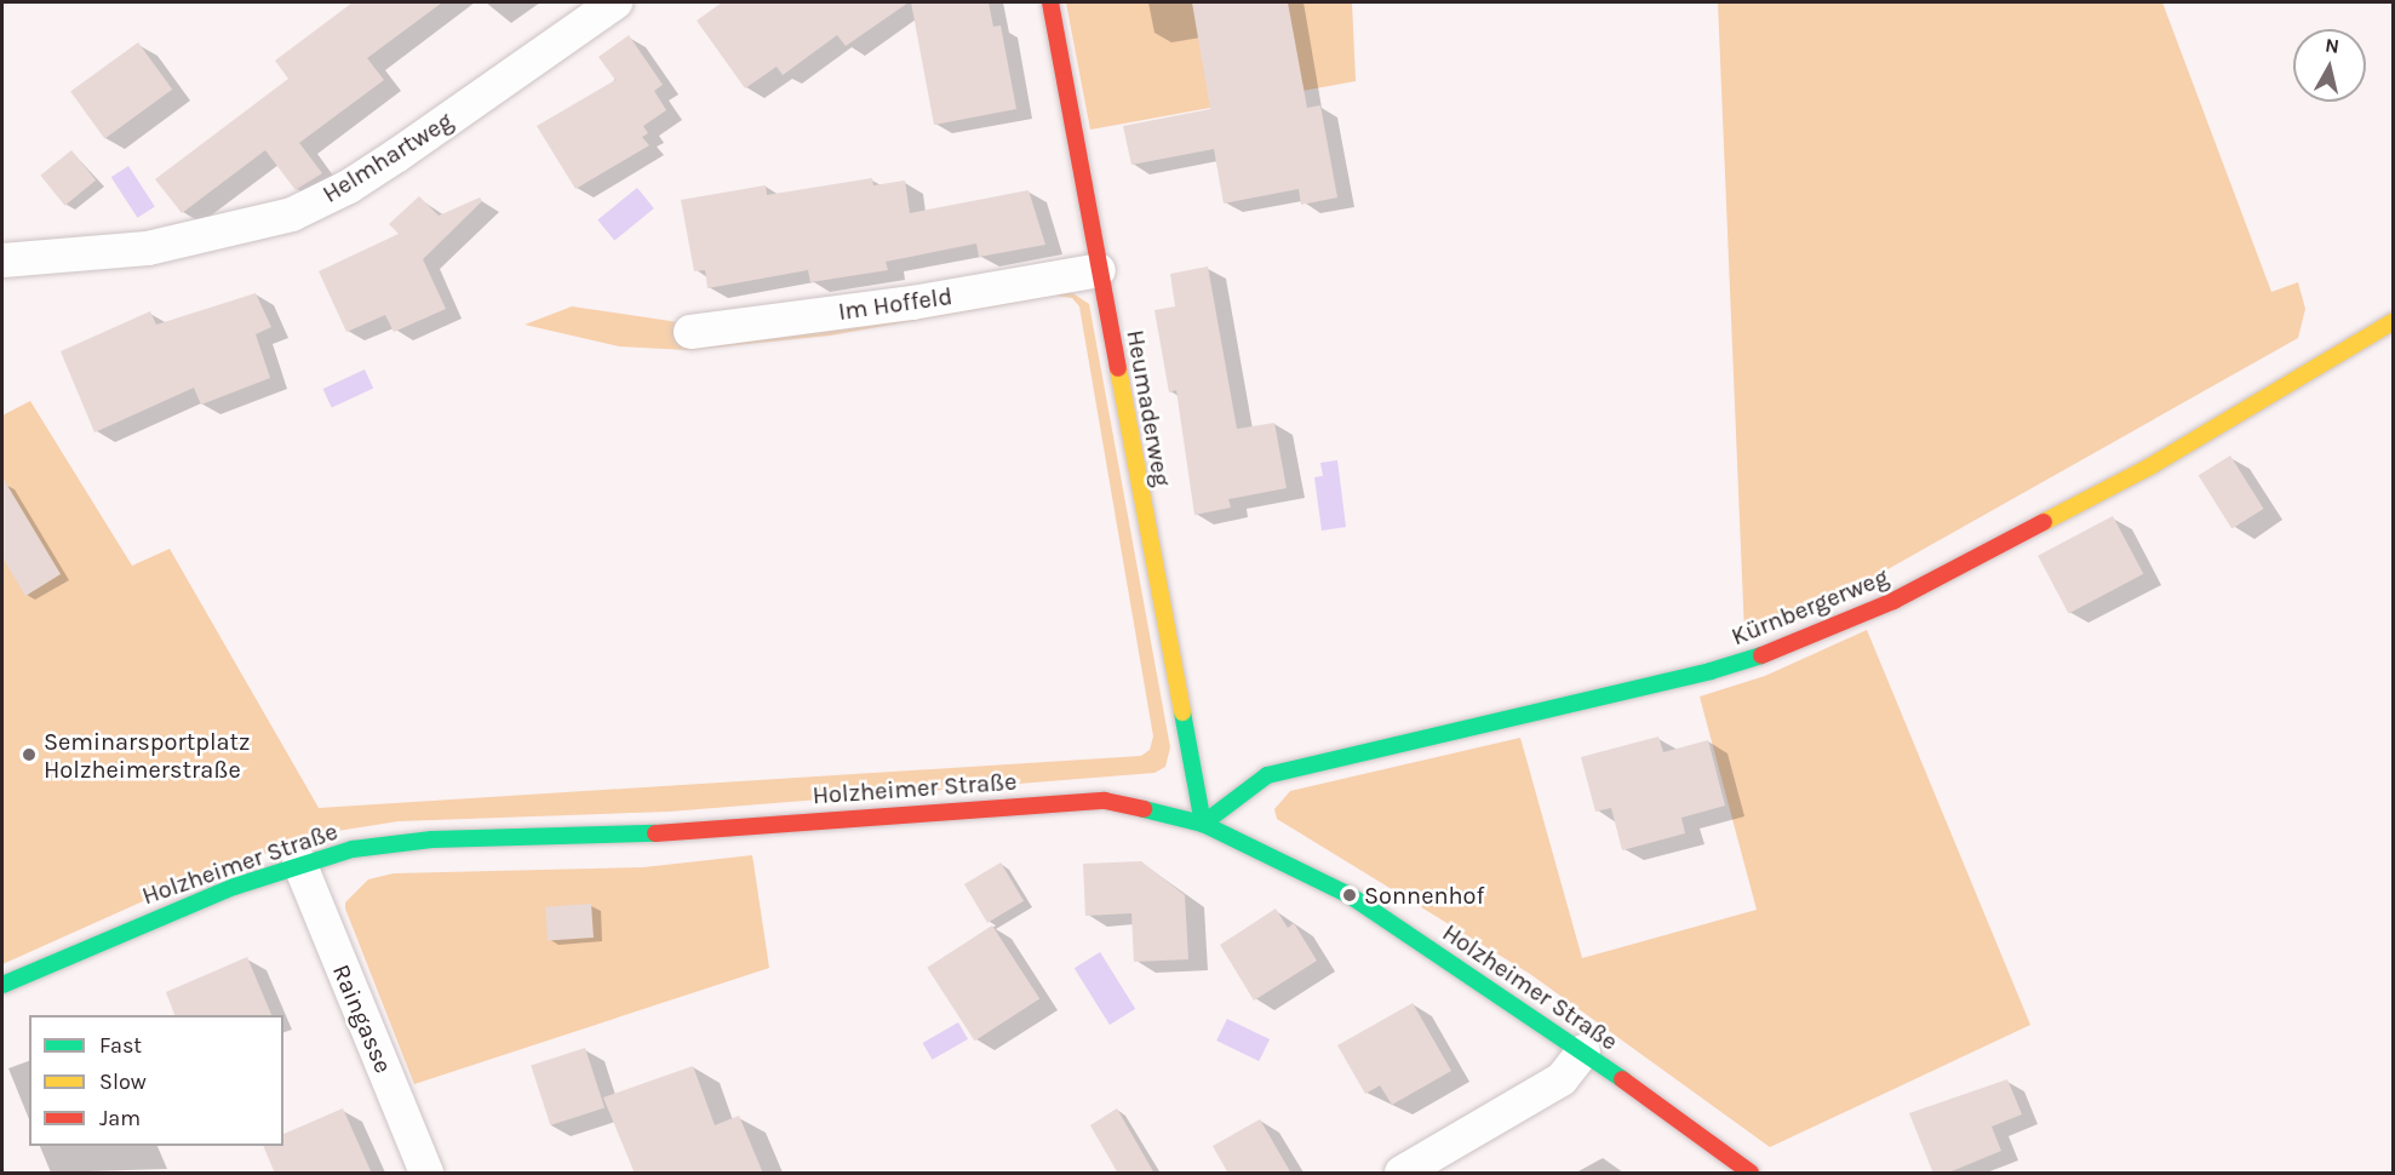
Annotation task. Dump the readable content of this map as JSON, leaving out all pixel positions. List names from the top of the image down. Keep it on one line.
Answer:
{"streets":{"street":["Helmhartweg","Im Hoffeld","Heumaderweg","Kürnbergerweg","Holzheimer Straße","Raingasse"]},"crossings":[["Im Hoffeld","Heumaderweg"],["Heumaderweg","Kürnbergerweg"],["Heumaderweg","Holzheimer Straße"],["Kürnbergerweg","Holzheimer Straße"],["Holzheimer Straße","Raingasse"]],"places":["Seminarsportplatz Holzheimerstraße","Sonnenhof"],"legend":["Fast","Slow","Jam"],"north":"top"}
